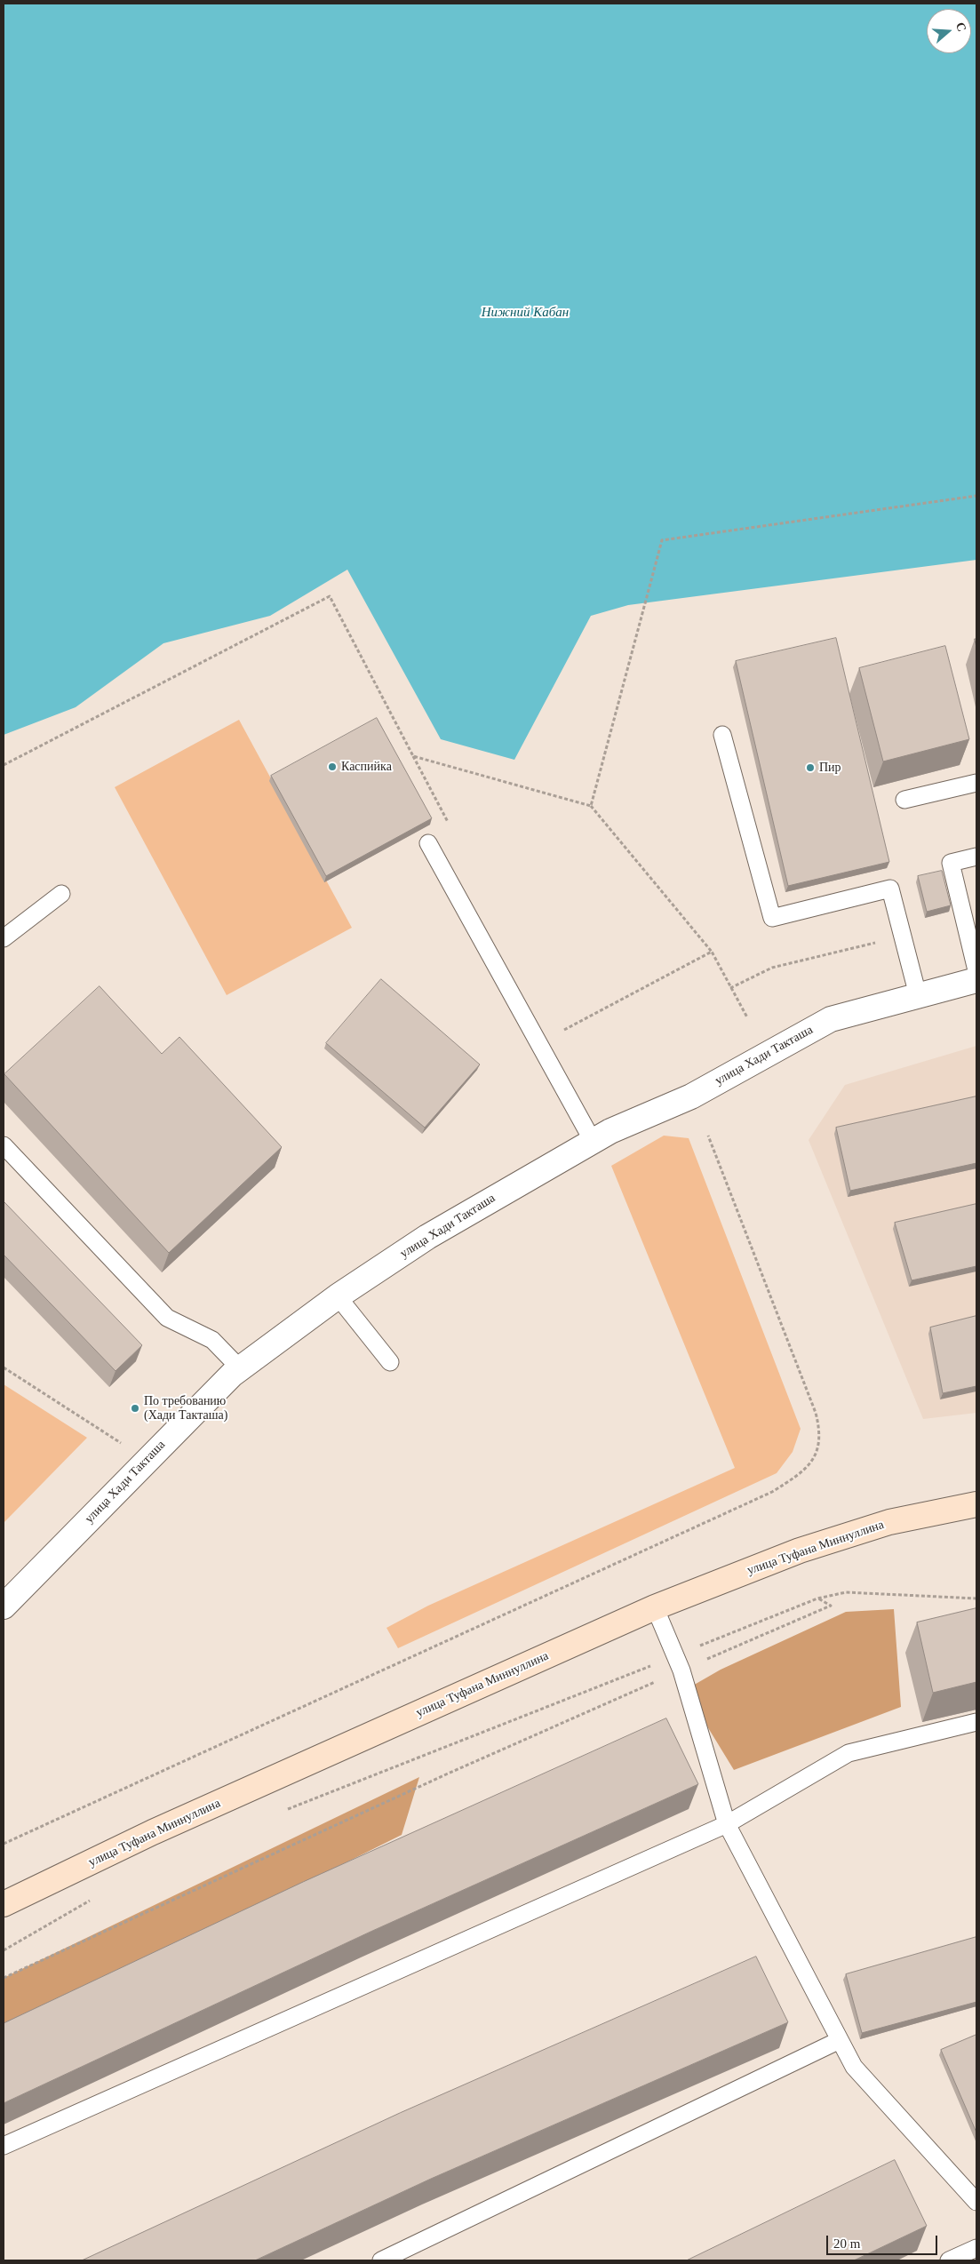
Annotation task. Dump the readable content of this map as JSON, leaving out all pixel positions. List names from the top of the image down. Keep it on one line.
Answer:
{"streets":{"main road":["улица Туфана Миннуллина"],"street":["улица Хади Такташа"]},"water":["Нижний Кабан"],"places":["Каспийка","Пир","По требованию (Хади Такташа)"],"scale_bar":"20 m","north":"right"}
